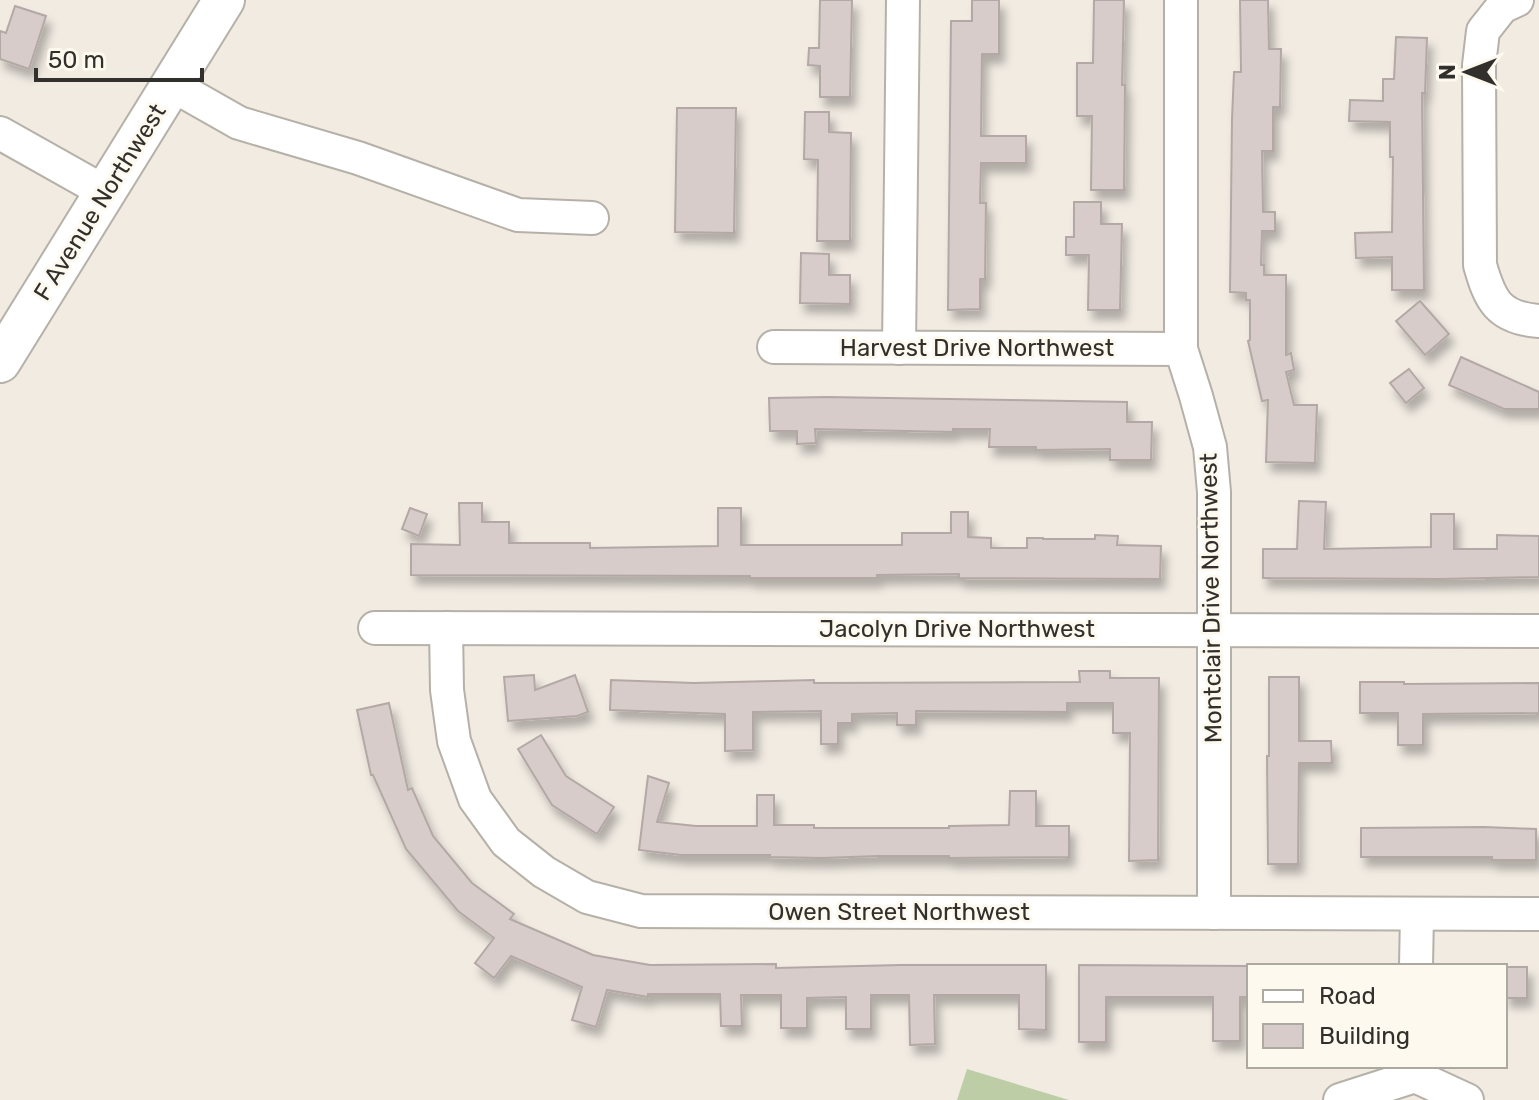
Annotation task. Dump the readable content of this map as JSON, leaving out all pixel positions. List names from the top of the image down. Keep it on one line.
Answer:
{"streets":{"main road":["F Avenue Northwest"],"street":["Harvest Drive Northwest","Montclair Drive Northwest","Jacolyn Drive Northwest","Owen Street Northwest"]},"crossings":[["Harvest Drive Northwest","Montclair Drive Northwest"],["Montclair Drive Northwest","Jacolyn Drive Northwest"],["Montclair Drive Northwest","Owen Street Northwest"],["Jacolyn Drive Northwest","Owen Street Northwest"]],"legend":["Road","Building"],"scale_bar":"50 m","north":"left"}
